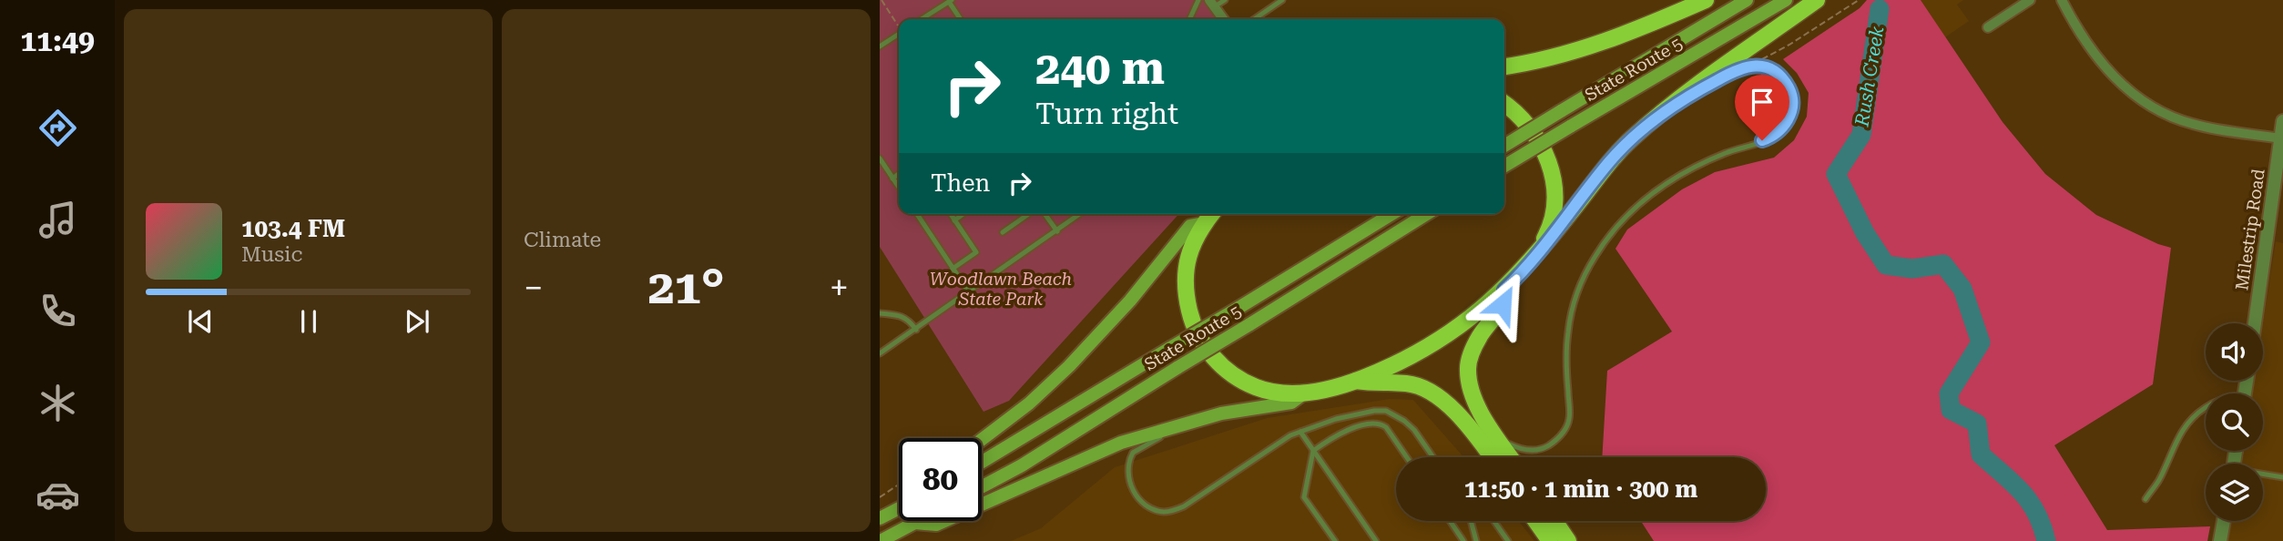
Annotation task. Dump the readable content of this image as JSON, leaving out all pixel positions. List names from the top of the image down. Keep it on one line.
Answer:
{"streets":{"main road":["State Route 5"],"street":["Milestrip Road"]},"water":["Rush Creek"],"parks":["Woodlawn Beach State Park"],"page":{"tabs":"11:49","tile":"Climate","turn":["240 m","Turn right"],"then":"Then","song":["103.4 FM","Music"],"heat":["−","21°","+"],"limit":"80","trip":"11:50 · 1 min · 300 m"}}
